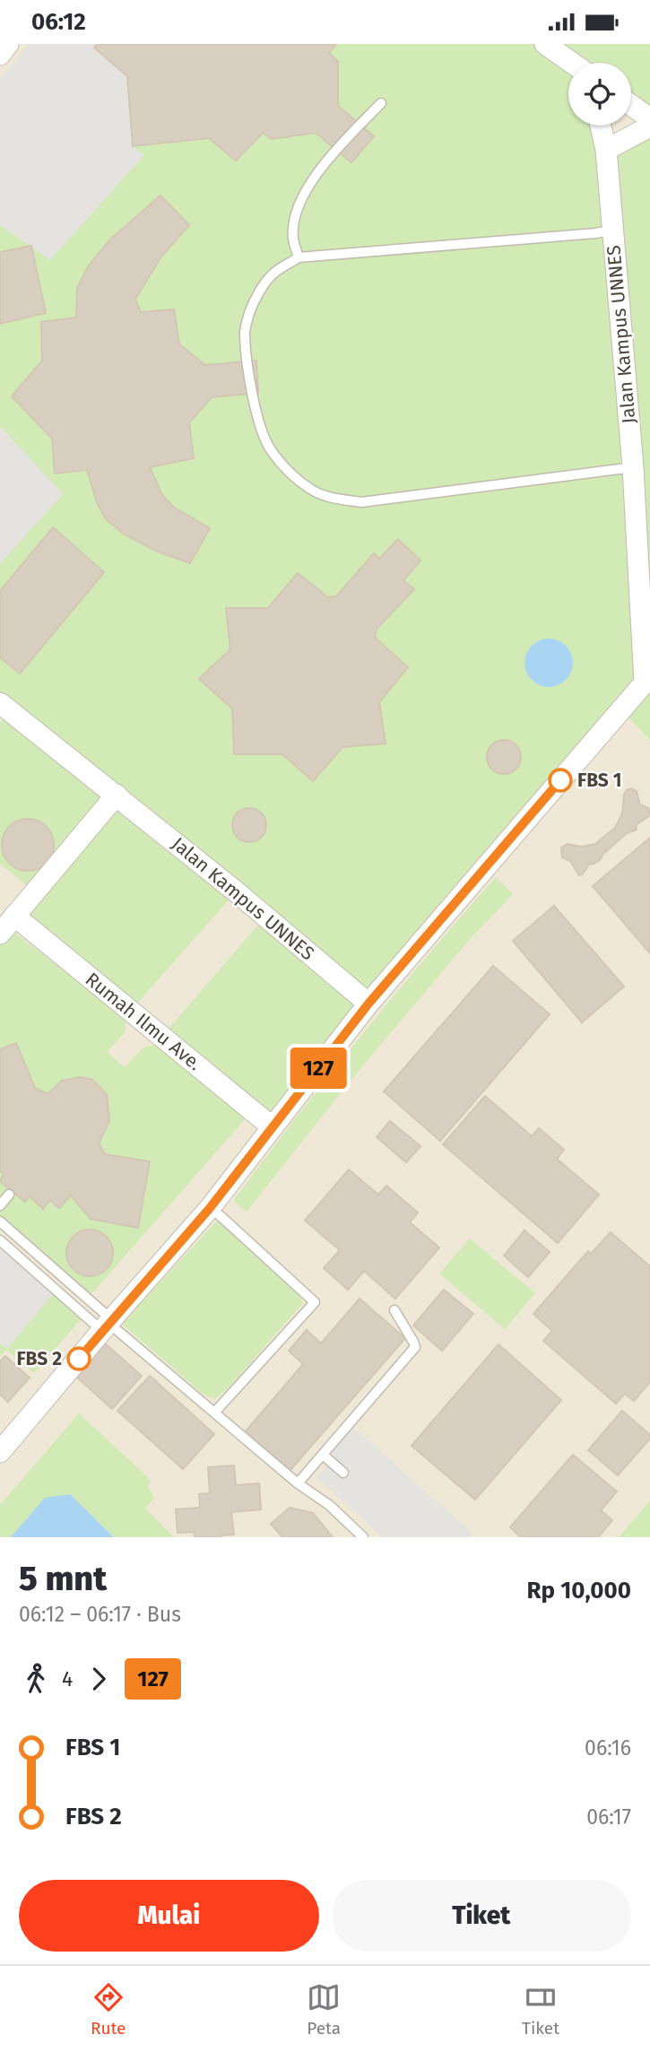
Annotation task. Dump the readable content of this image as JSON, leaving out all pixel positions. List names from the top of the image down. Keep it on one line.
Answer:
{"streets":{"street":["Jalan Kampus UNNES","Rumah Ilmu Ave."]},"crossings":[["Jalan Kampus UNNES","Rumah Ilmu Ave."]],"places":["FBS 1","FBS 2"],"lines":["bus line 127"],"page":{"status":"06:12","on_map":"127","heading":["5 mnt","06:12 – 06:17 · Bus","Rp 10,000"],"legs":["4","127"],"list":[{"name":"FBS 1","value":"06:16"},{"name":"FBS 2","value":"06:17"}],"buttons":["Mulai","Tiket"],"tabs":["Rute","Peta","Tiket"]}}
